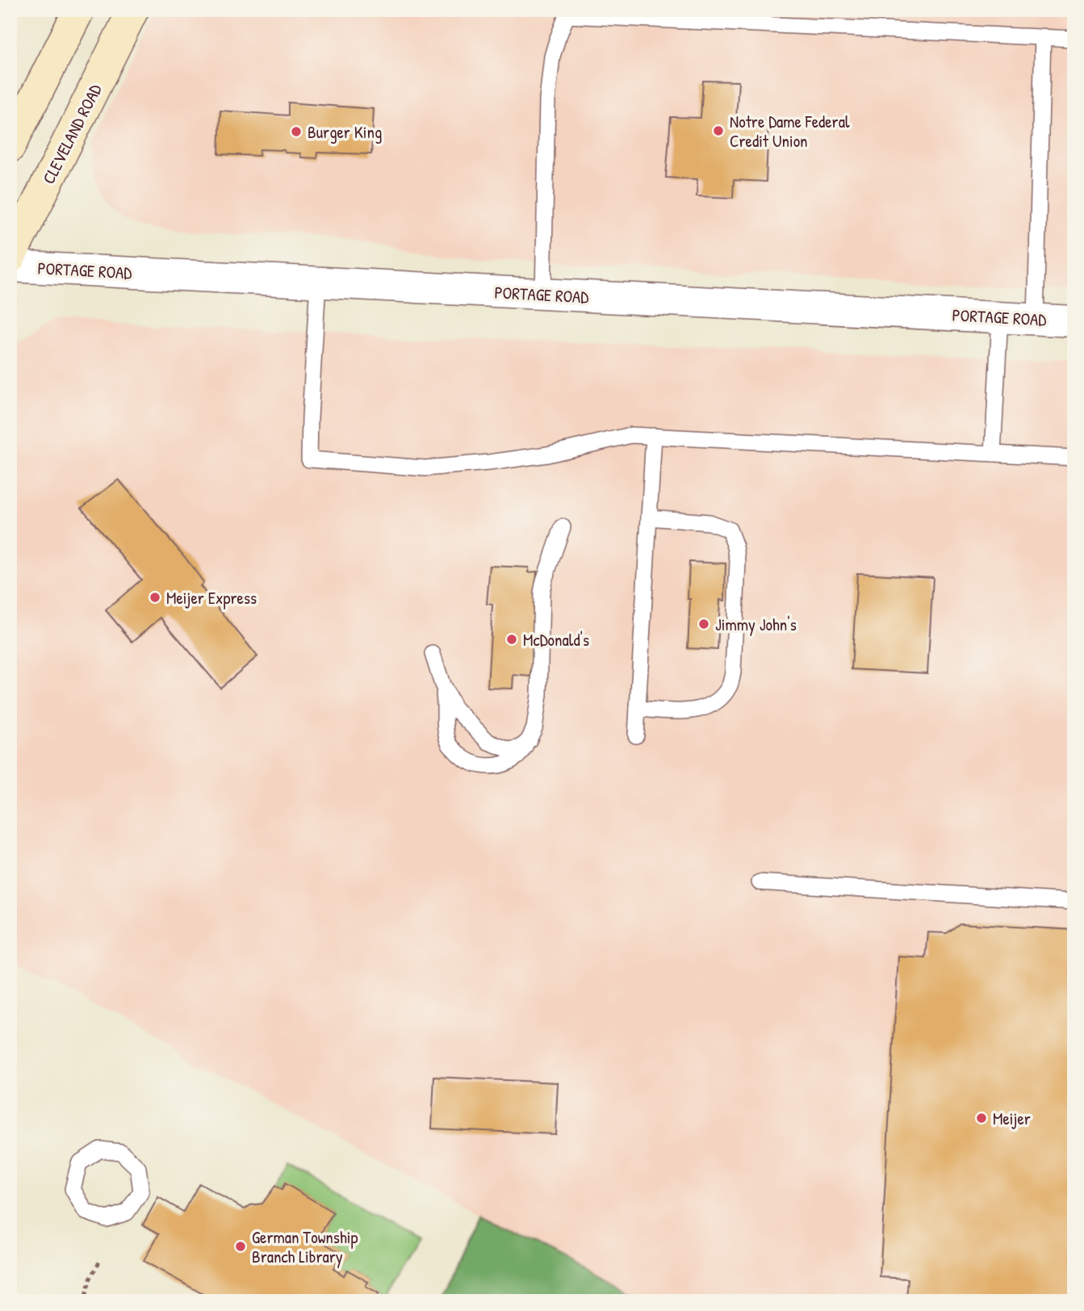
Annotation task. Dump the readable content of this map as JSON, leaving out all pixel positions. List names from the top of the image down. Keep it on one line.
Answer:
{"streets":{"main road":["CLEVELAND ROAD"],"street":["PORTAGE ROAD"]},"places":["Notre Dame Federal Credit Union","Burger King","Meijer Express","Jimmy John's","McDonald's","Meijer","German Township Branch Library"]}
